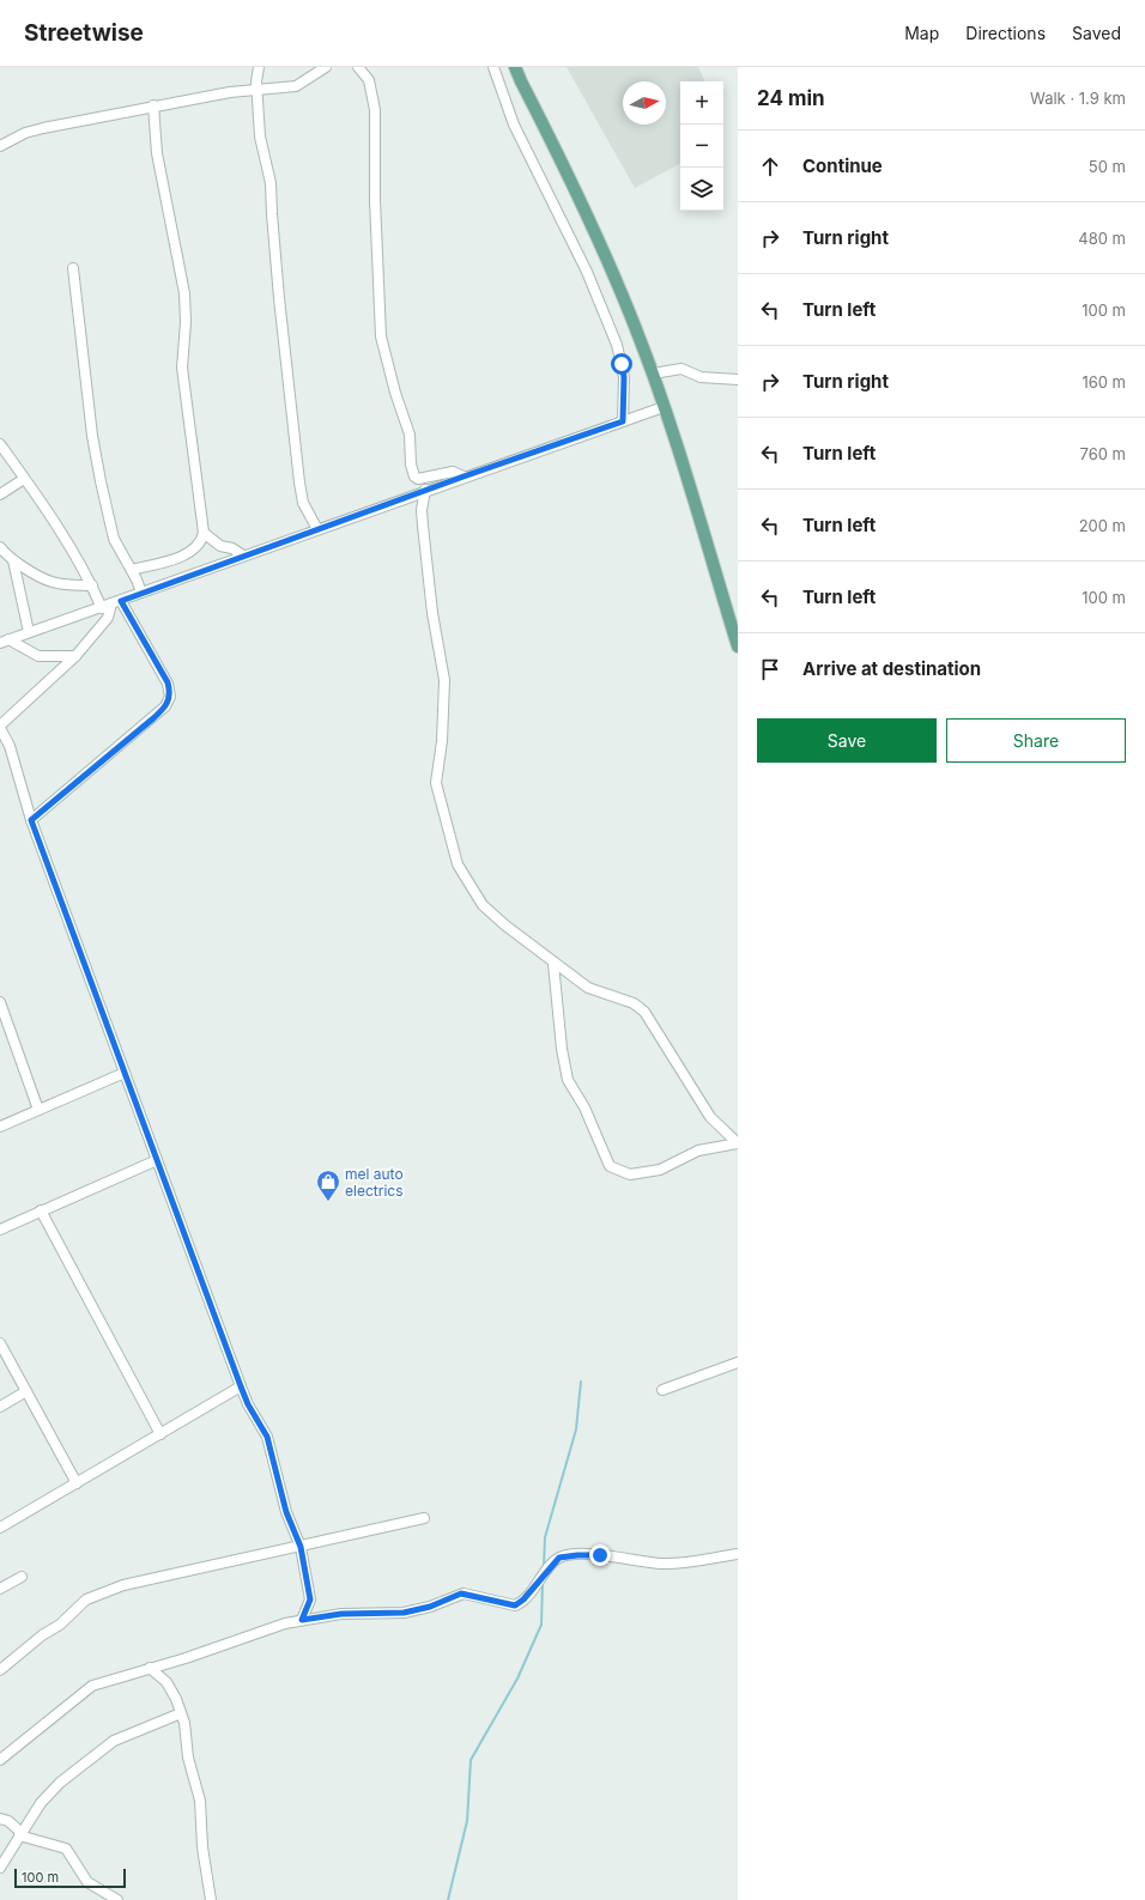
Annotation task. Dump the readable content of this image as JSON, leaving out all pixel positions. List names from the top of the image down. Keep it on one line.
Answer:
{"places":{"shop":["mel auto electrics"]},"scale_bar":"100 m","north":"right","page":{"header":"Streetwise","nav":["Map","Directions","Saved"],"heading":["24 min","Walk · 1.9 km"],"map_buttons":["+","−"],"list":[["Continue","50 m"],["Turn right","480 m"],["Turn left","100 m"],["Turn right","160 m"],["Turn left","760 m"],["Turn left","200 m"],["Turn left","100 m"],"Arrive at destination"],"buttons":["Save","Share"],"scale":"100 m"}}
